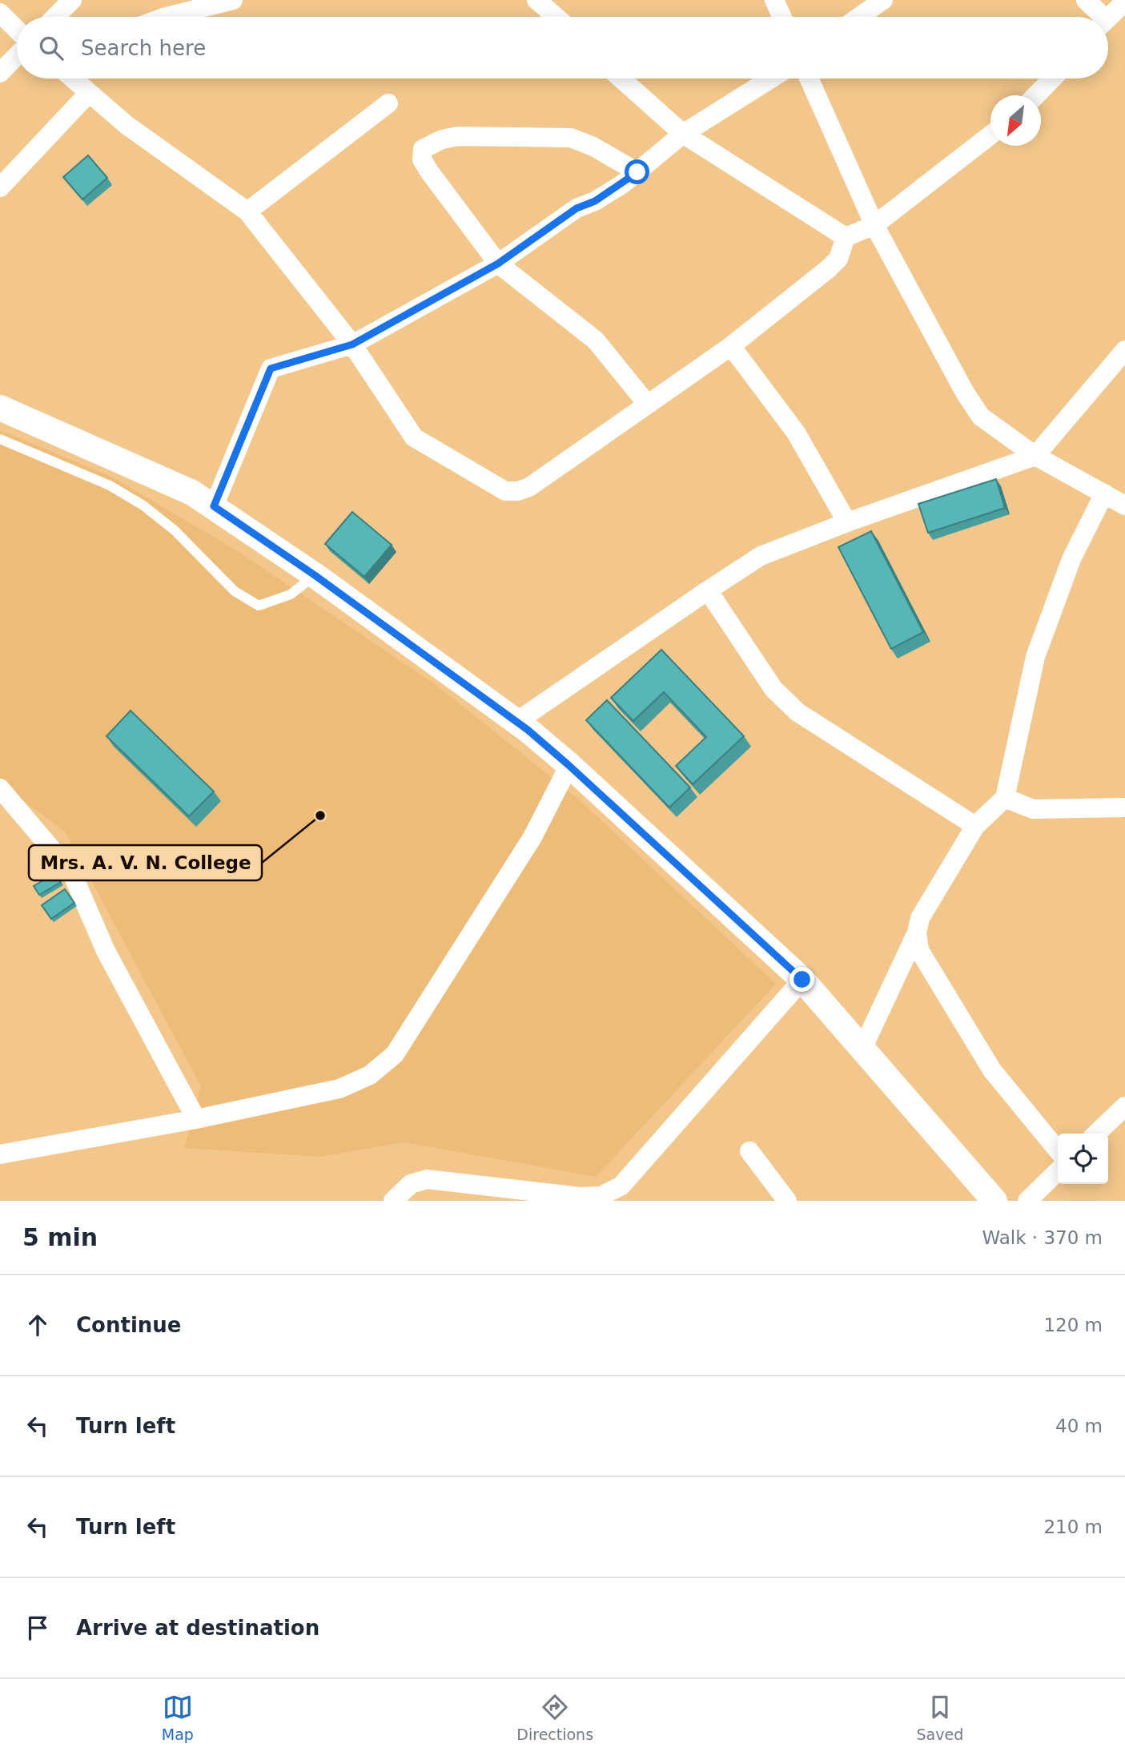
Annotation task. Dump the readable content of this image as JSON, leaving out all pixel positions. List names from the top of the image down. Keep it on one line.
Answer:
{"places":["Mrs. A. V. N. College"],"north":"bottom left","page":{"search":"Search here","heading":["5 min","Walk · 370 m"],"list":[["Continue","120 m"],["Turn left","40 m"],["Turn left","210 m"],"Arrive at destination"],"nav":["Map","Directions","Saved"]}}
